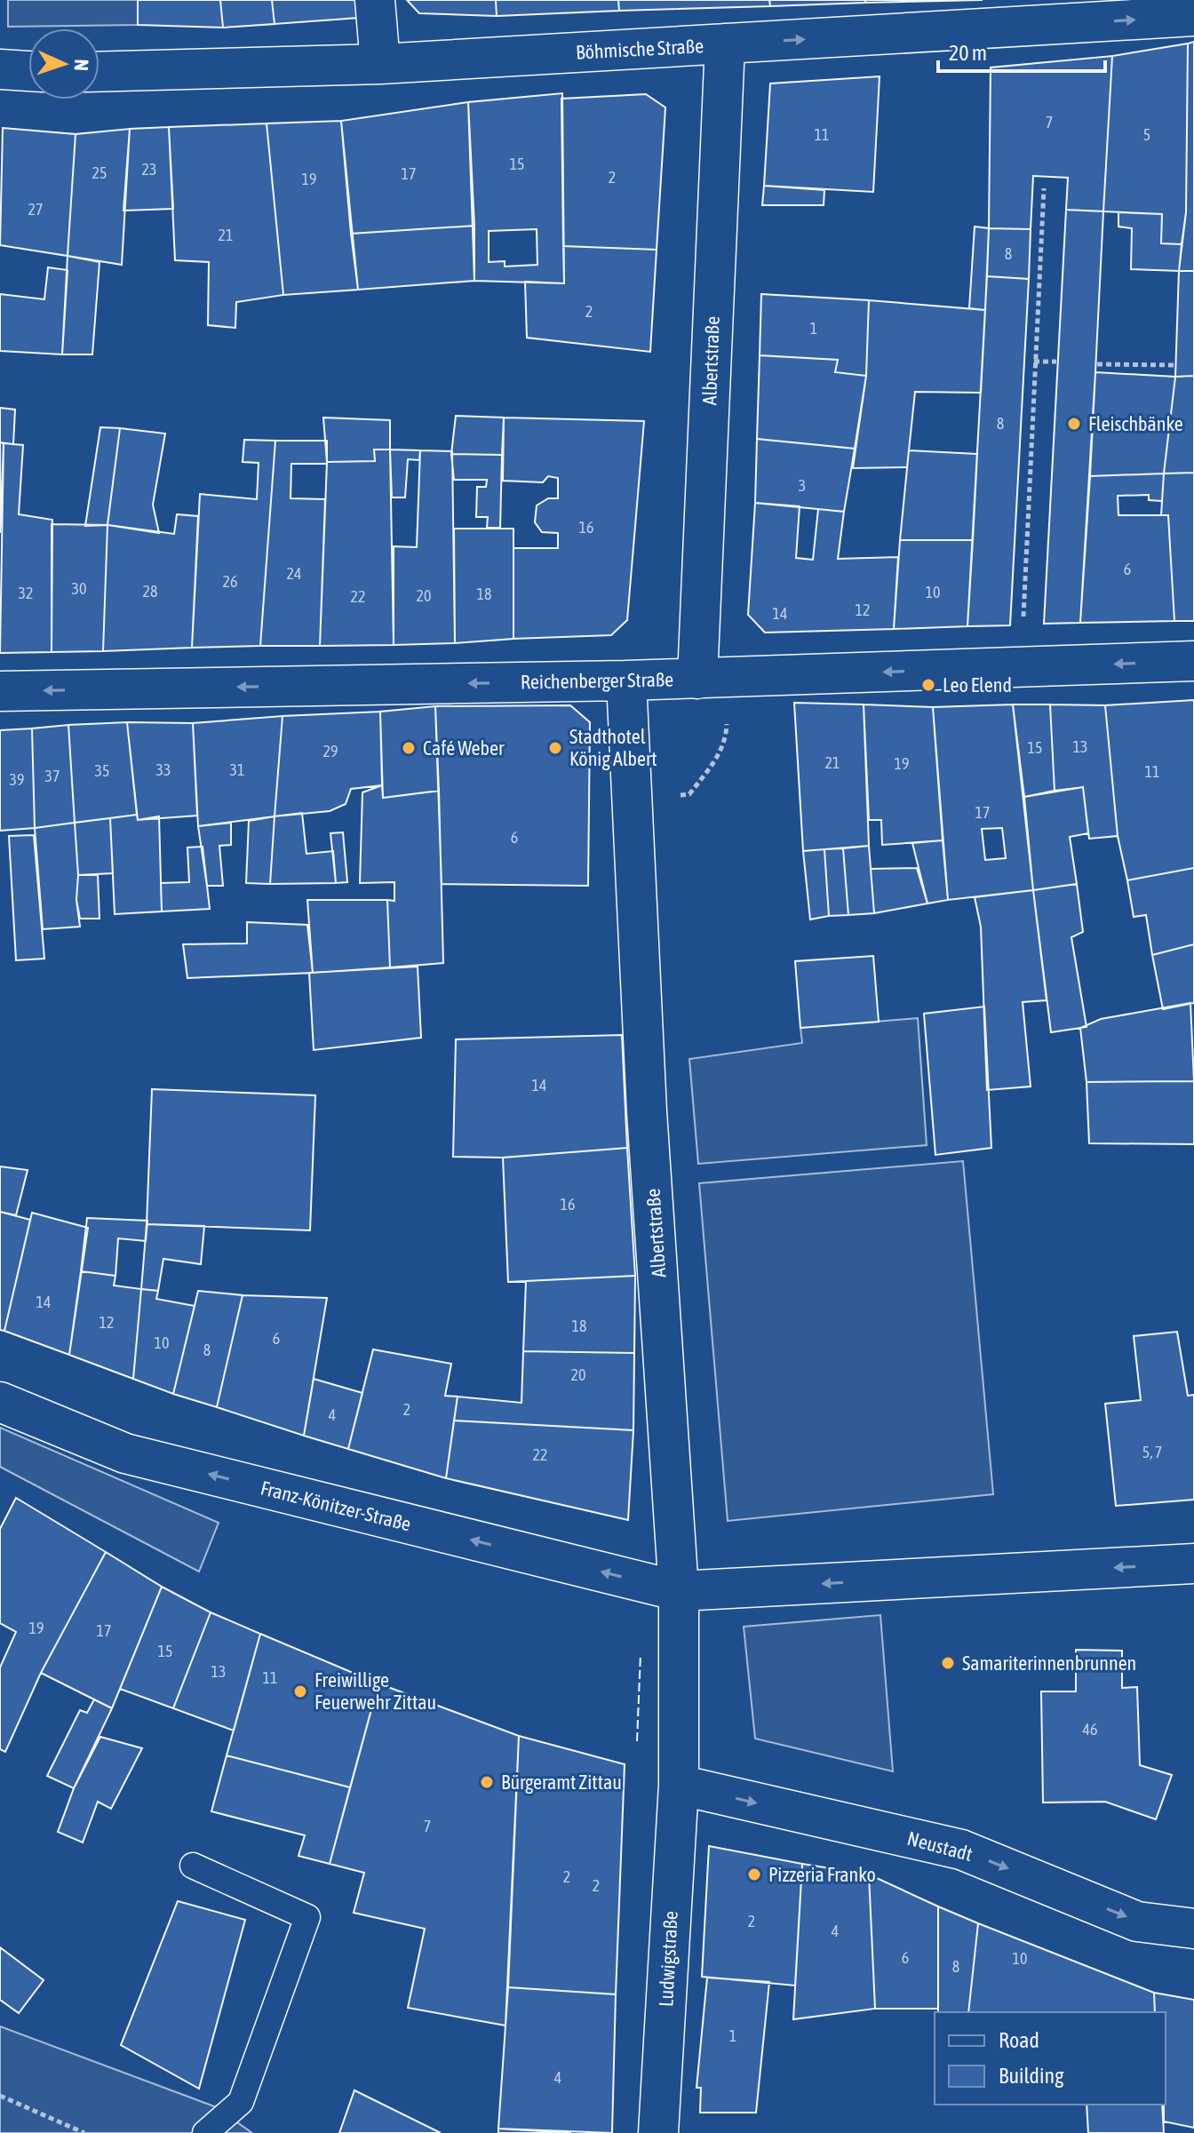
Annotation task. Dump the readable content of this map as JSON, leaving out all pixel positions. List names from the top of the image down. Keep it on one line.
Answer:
{"streets":{"street":["Böhmische Straße","Albertstraße","Reichenberger Straße","Franz-Könitzer-Straße","Neustadt","Ludwigstraße"]},"crossings":[["Böhmische Straße","Albertstraße"],["Albertstraße","Reichenberger Straße"],["Albertstraße","Franz-Könitzer-Straße"],["Albertstraße","Neustadt"],["Albertstraße","Ludwigstraße"],["Neustadt","Ludwigstraße"]],"one_way":["Böhmische Straße","Reichenberger Straße","Franz-Könitzer-Straße"],"places":["Fleischbänke","Leo Elend","Café Weber","Stadthotel König Albert","Samariterinnenbrunnen","Freiwillige Feuerwehr Zittau","Bürgeramt Zittau","Pizzeria Franko"],"house_numbers":["7","11","5","15","23","25","17","2","19","27","21","8","2","1","8","3","16","6","24","26","30","28","10","32","18","20","22","12","14","13","15","29","21","19","33","31","35","11","37","39","17","6","14","16","14","12","18","6","10","8","20","2","4","5, 7","22","19","17","15","13","11","46","7","2","2","2","4","6","10","8","1","4"],"legend":["Road","Building"],"scale_bar":"20 m","north":"right"}
